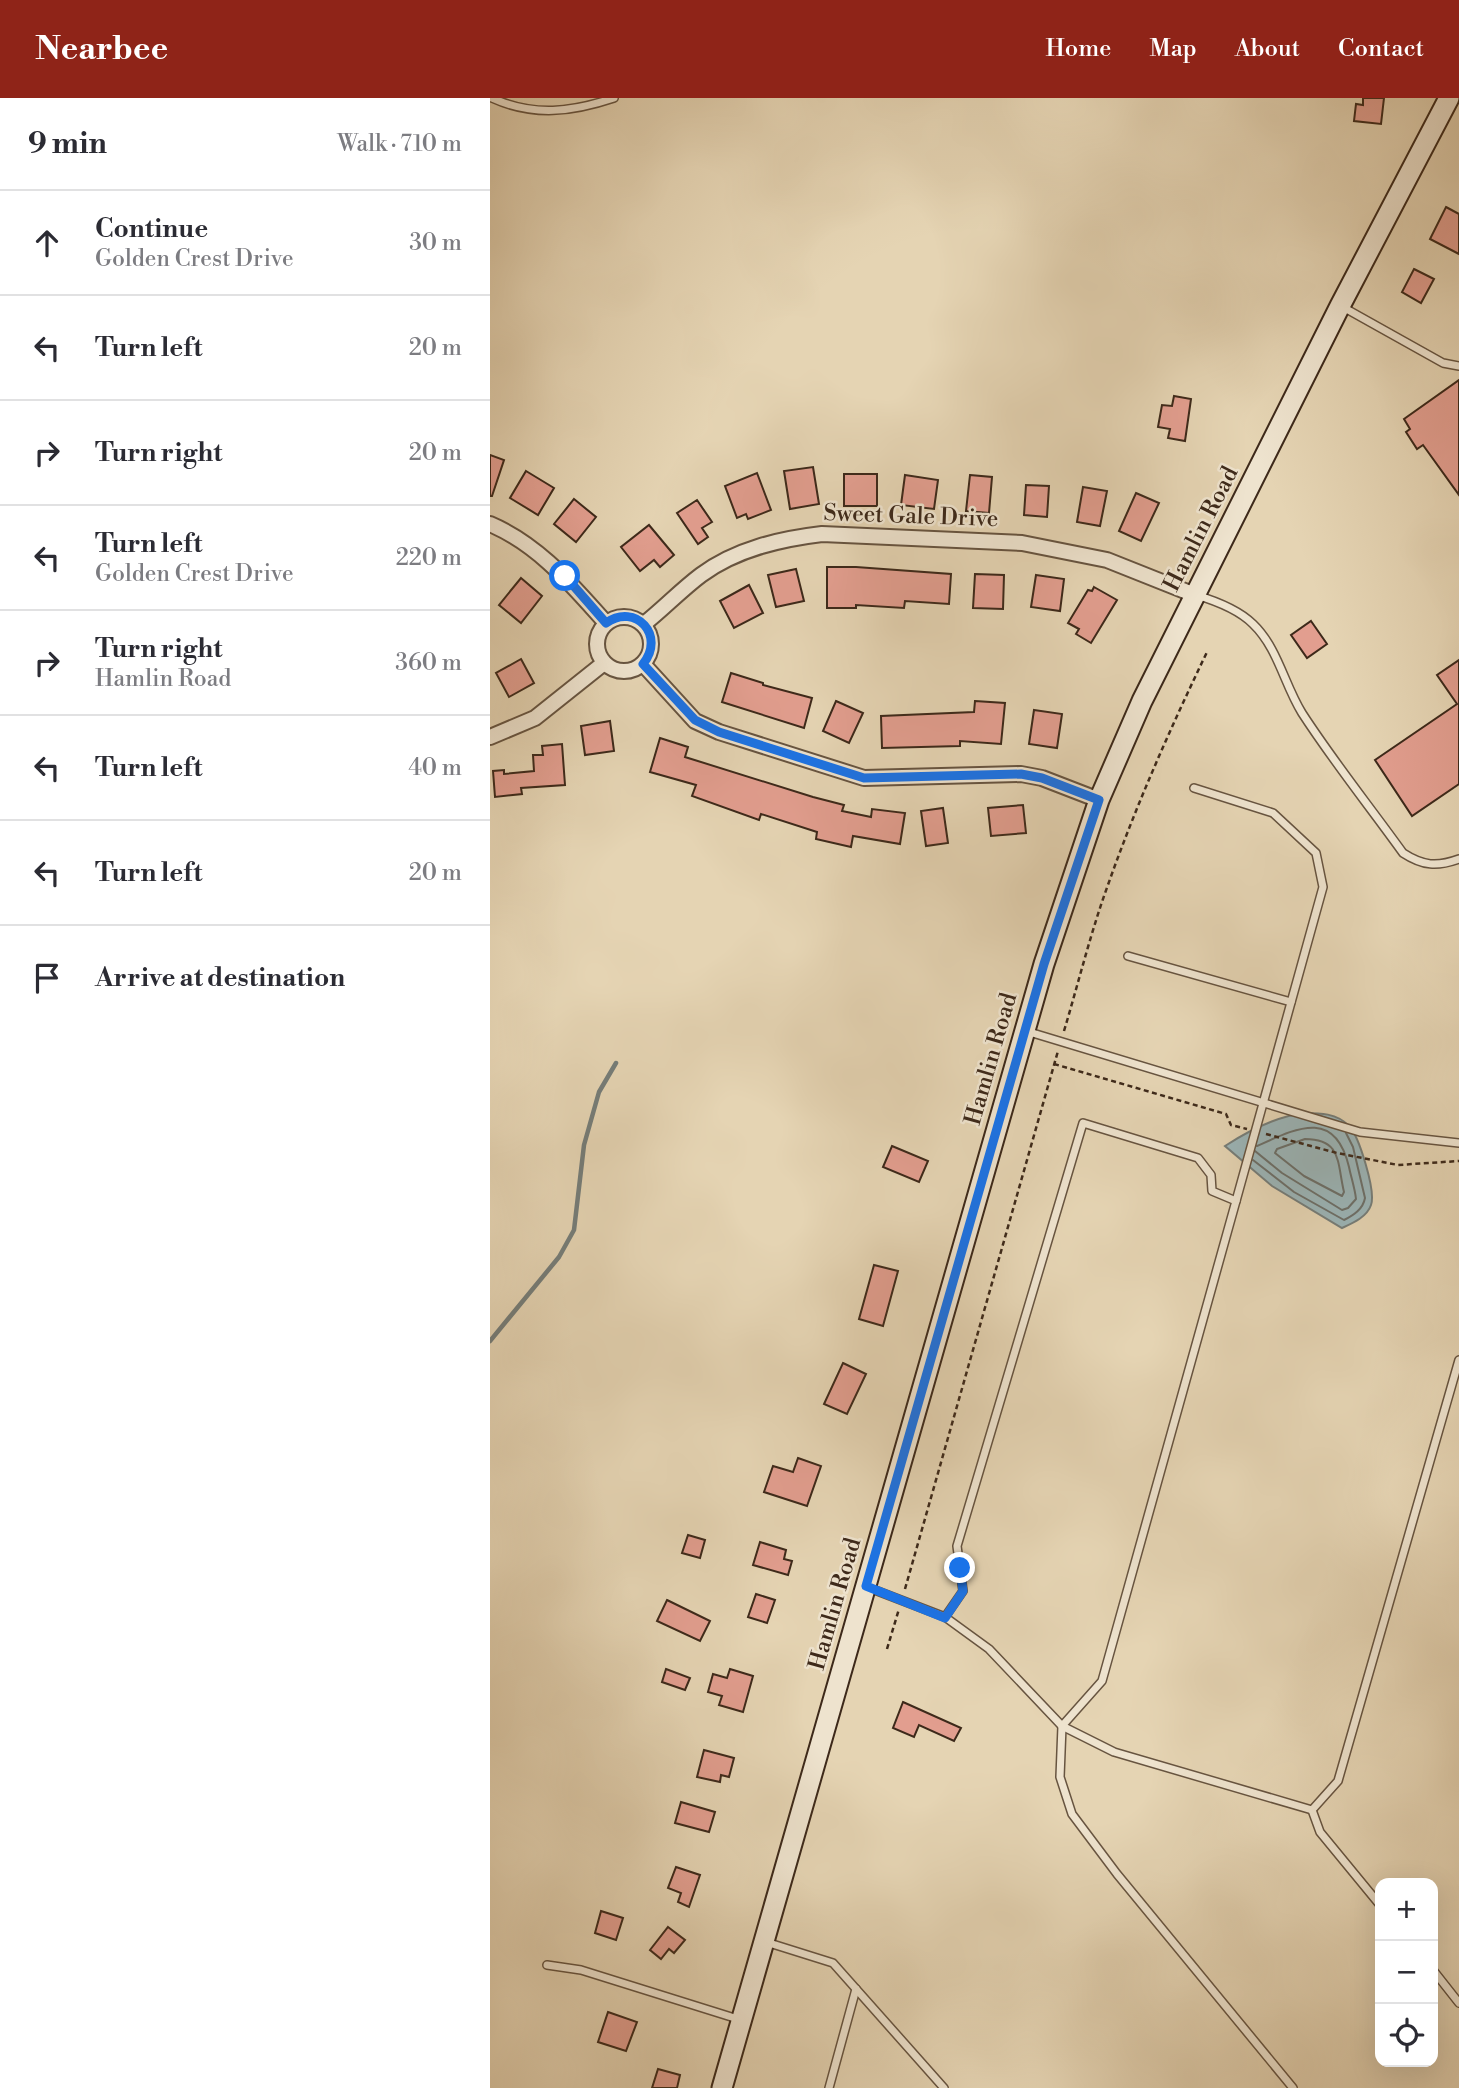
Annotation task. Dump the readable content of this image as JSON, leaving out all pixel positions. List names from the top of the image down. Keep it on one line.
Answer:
{"streets":{"street":["Sweet Gale Drive","Hamlin Road"]},"crossings":[["Sweet Gale Drive","Hamlin Road"]],"page":{"header":"Nearbee","nav":["Home","Map","About","Contact"],"heading":["9 min","Walk · 710 m"],"list":[["Continue","Golden Crest Drive","30 m"],["Turn left","20 m"],["Turn right","20 m"],["Turn left","Golden Crest Drive","220 m"],["Turn right","Hamlin Road","360 m"],["Turn left","40 m"],["Turn left","20 m"],"Arrive at destination"],"map_buttons":["+","−"]}}
